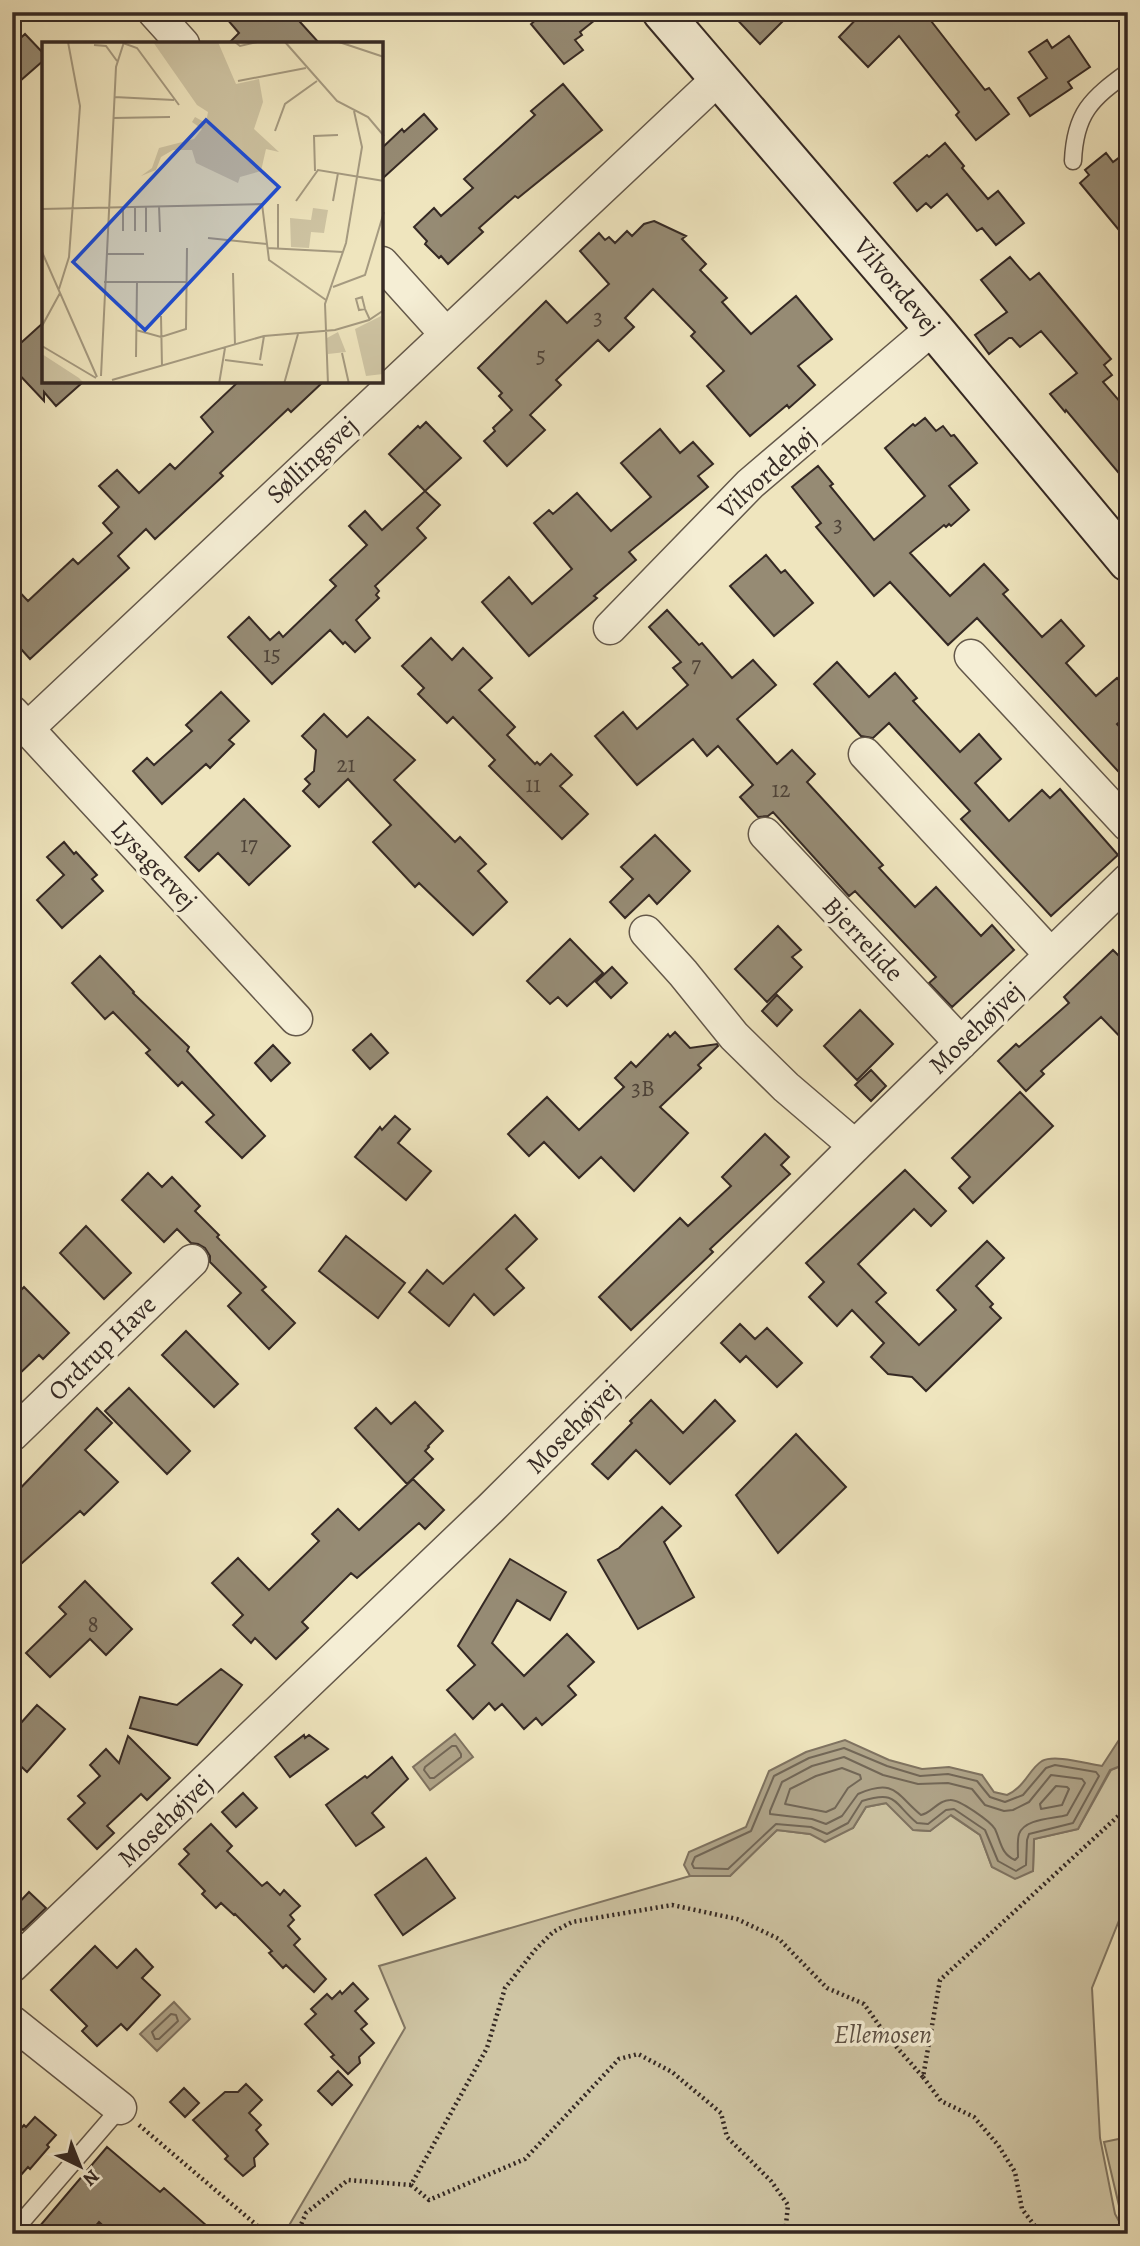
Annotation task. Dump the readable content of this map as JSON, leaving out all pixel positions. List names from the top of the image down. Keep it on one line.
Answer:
{"streets":{"street":["Vilvordevej","Søllingsvej","Vilvordehøj","Lysagervej","Bjerrelide","Mosehøjvej","Ordrup Have"]},"crossings":[["Vilvordevej","Søllingsvej"],["Vilvordevej","Vilvordehøj"],["Søllingsvej","Lysagervej"],["Bjerrelide","Mosehøjvej"]],"parks":["Ellemosen"],"house_numbers":["3","5","3","15","7","21","11","12","17","3B","8"],"north":"bottom right"}
